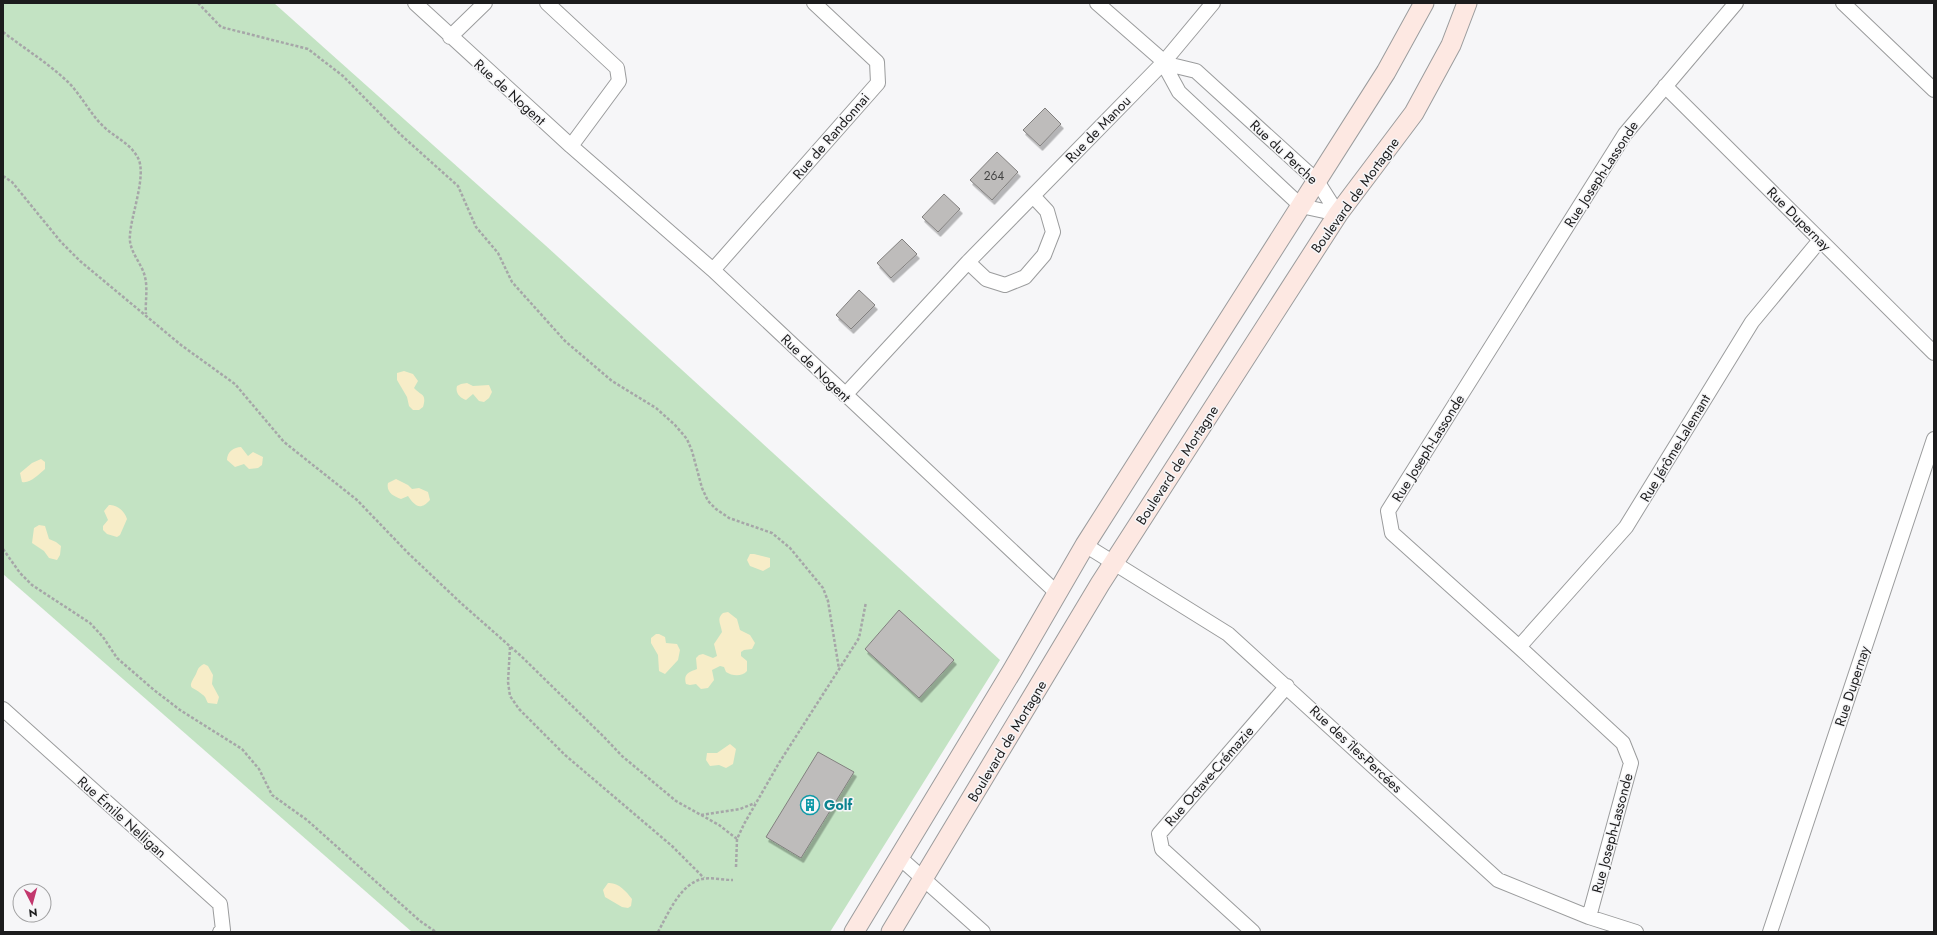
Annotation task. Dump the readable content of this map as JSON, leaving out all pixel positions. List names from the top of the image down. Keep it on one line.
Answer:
{"streets":{"main road":["Boulevard de Mortagne"],"street":["Rue de Nogent","Rue de Manou","Rue de Randonnai","Rue du Perche","Rue Joseph-Lassonde","Rue Dupernay","Rue Jérôme-Lalemant","Rue des îles-Percées","Rue Octave-Crémazie","Rue Émile Nelligan"]},"crossings":[["Rue de Nogent","Rue de Manou"],["Rue de Nogent","Rue de Randonnai"],["Rue de Manou","Rue du Perche"],["Rue du Perche","Boulevard de Mortagne"],["Rue Joseph-Lassonde","Rue Dupernay"],["Rue Joseph-Lassonde","Rue Jérôme-Lalemant"],["Rue Joseph-Lassonde","Rue des îles-Percées"],["Boulevard de Mortagne","Rue des îles-Percées"],["Rue Dupernay","Rue Jérôme-Lalemant"],["Rue des îles-Percées","Rue Octave-Crémazie"]],"places":{"building":["Golf"]},"house_numbers":["264"],"north":"bottom"}
